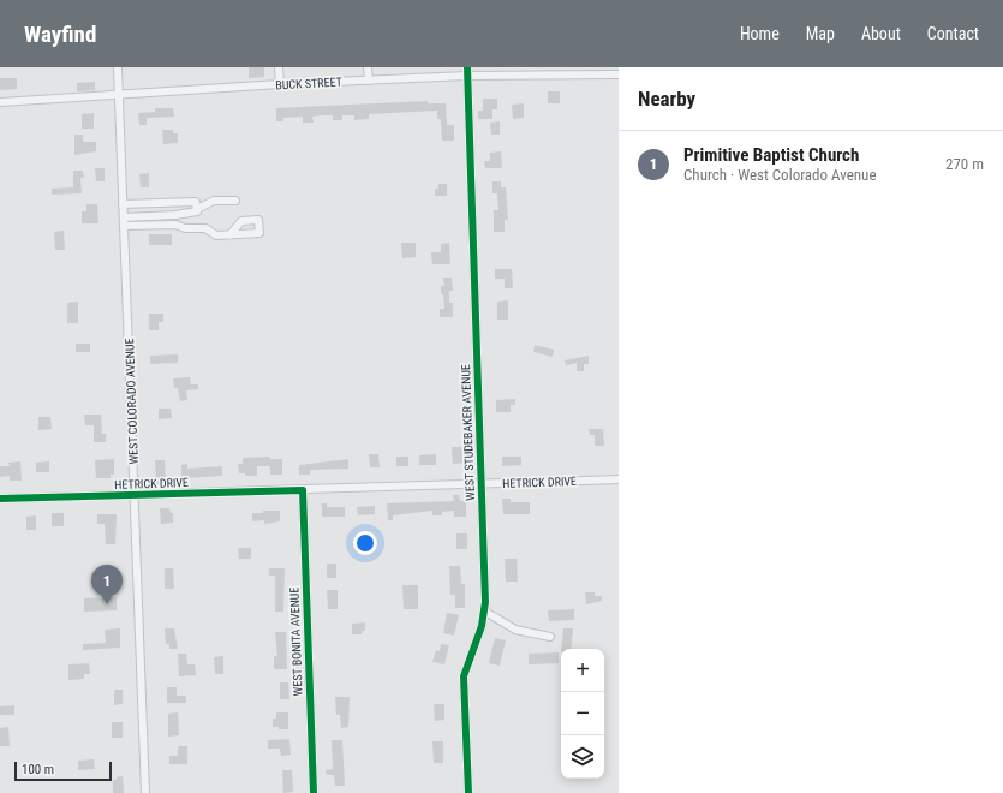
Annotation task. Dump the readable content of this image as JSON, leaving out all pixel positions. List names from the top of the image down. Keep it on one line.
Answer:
{"streets":{"street":["BUCK STREET","WEST COLORADO AVENUE","WEST STUDEBAKER AVENUE","HETRICK DRIVE","WEST BONITA AVENUE"]},"crossings":[["BUCK STREET","WEST COLORADO AVENUE"],["BUCK STREET","WEST STUDEBAKER AVENUE"],["WEST COLORADO AVENUE","HETRICK DRIVE"],["WEST STUDEBAKER AVENUE","HETRICK DRIVE"],["HETRICK DRIVE","WEST BONITA AVENUE"]],"scale_bar":"100 m","page":{"header":"Wayfind","nav":["Home","Map","About","Contact"],"heading":"Nearby","list":[{"mark":"1","name":"Primitive Baptist Church","note":"Church · West Colorado Avenue","value":"270 m"}],"pins":"1","map_buttons":["+","−"],"scale":"100 m"}}
